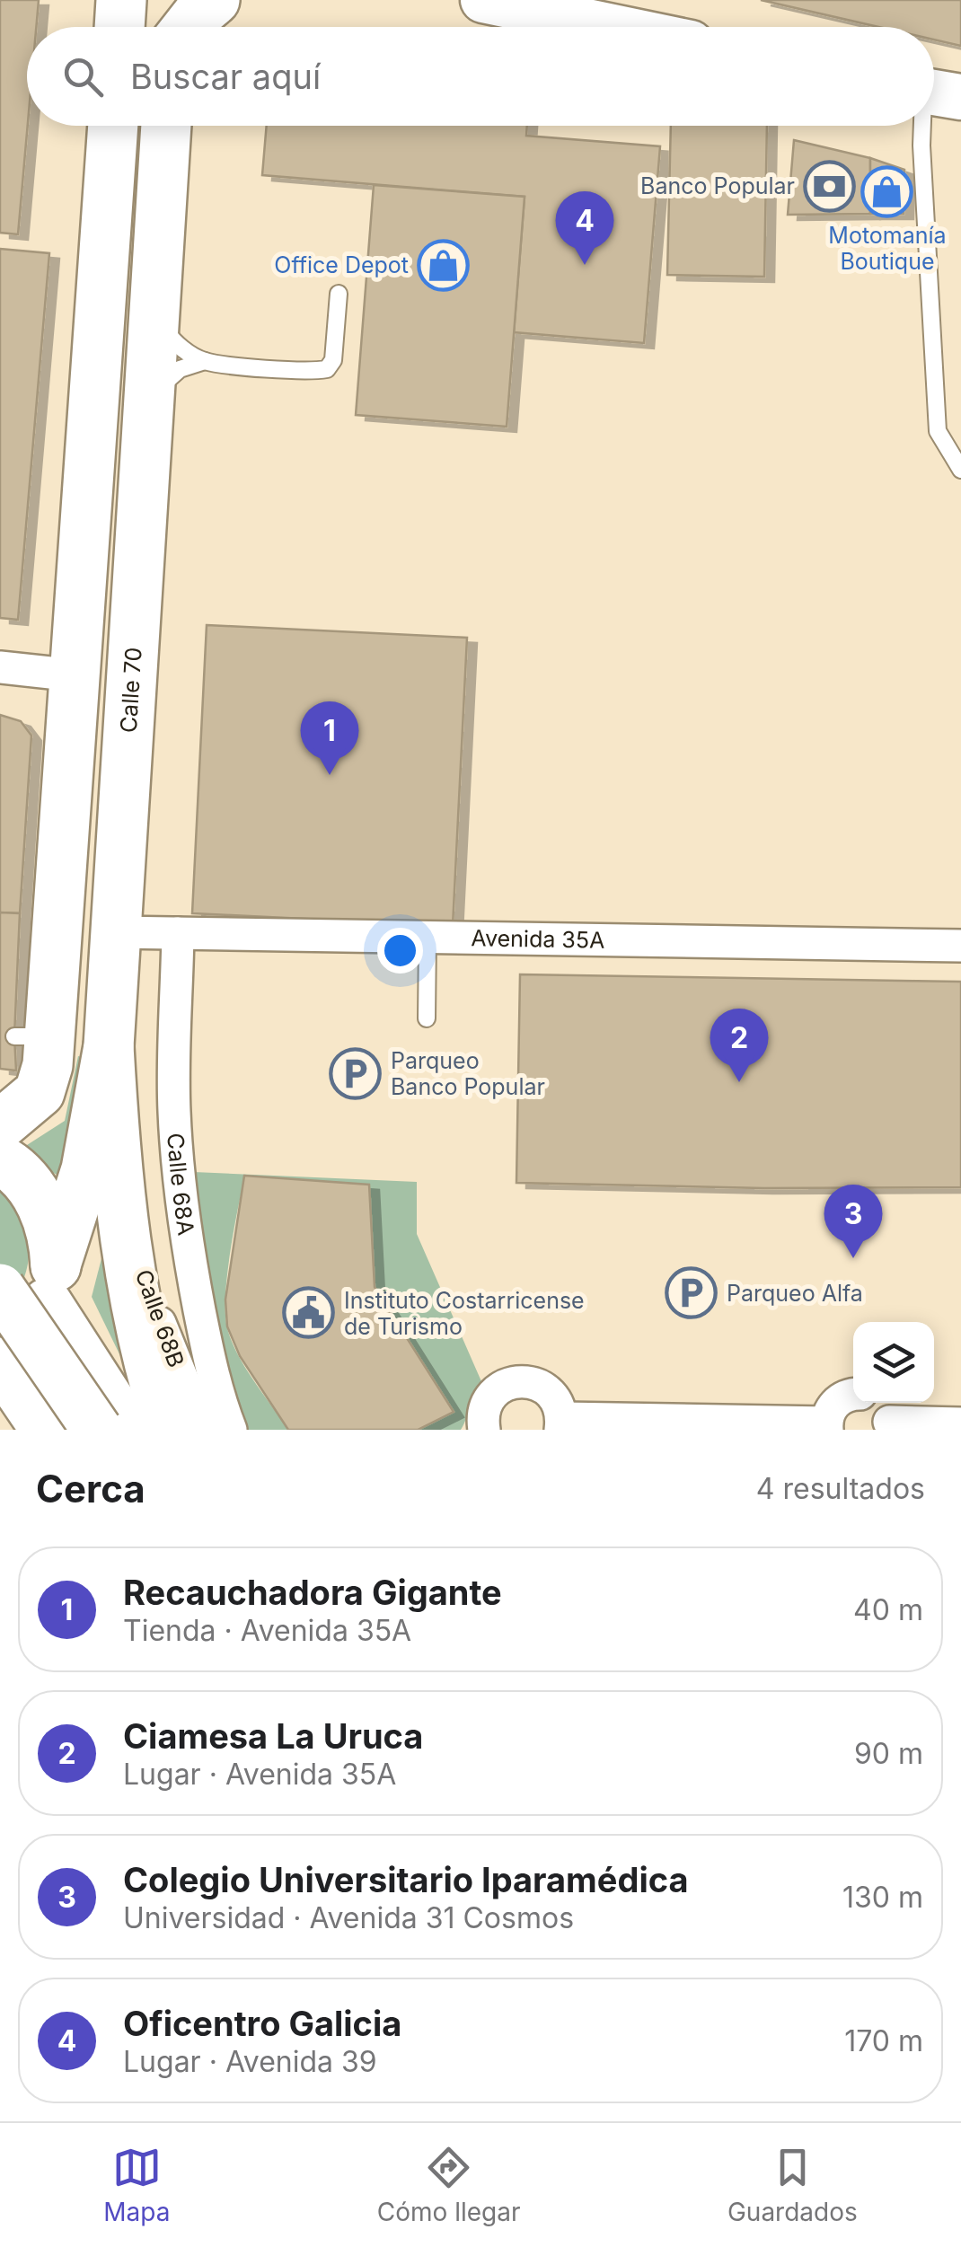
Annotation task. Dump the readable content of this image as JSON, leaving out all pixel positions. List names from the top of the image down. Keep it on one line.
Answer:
{"streets":{"main road":["Calle 70"],"street":["Avenida 35A","Calle 68A","Calle 68B"]},"crossings":[["Calle 70","Avenida 35A"],["Avenida 35A","Calle 68A"]],"places":{"bank":["Banco Popular"],"shop":["Motomanía Boutique","Office Depot"],"parking":["Parqueo Banco Popular","Parqueo Alfa"],"public building":["Instituto Costarricense de Turismo"]},"page":{"search":"Buscar aquí","pins":["4","1","2","3"],"heading":["Cerca","4 resultados"],"list":[{"mark":"1","name":"Recauchadora Gigante","note":"Tienda · Avenida 35A","value":"40 m"},{"mark":"2","name":"Ciamesa La Uruca","note":"Lugar · Avenida 35A","value":"90 m"},{"mark":"3","name":"Colegio Universitario Iparamédica","note":"Universidad · Avenida 31 Cosmos","value":"130 m"},{"mark":"4","name":"Oficentro Galicia","note":"Lugar · Avenida 39","value":"170 m"}],"nav":["Mapa","Cómo llegar","Guardados"]}}
